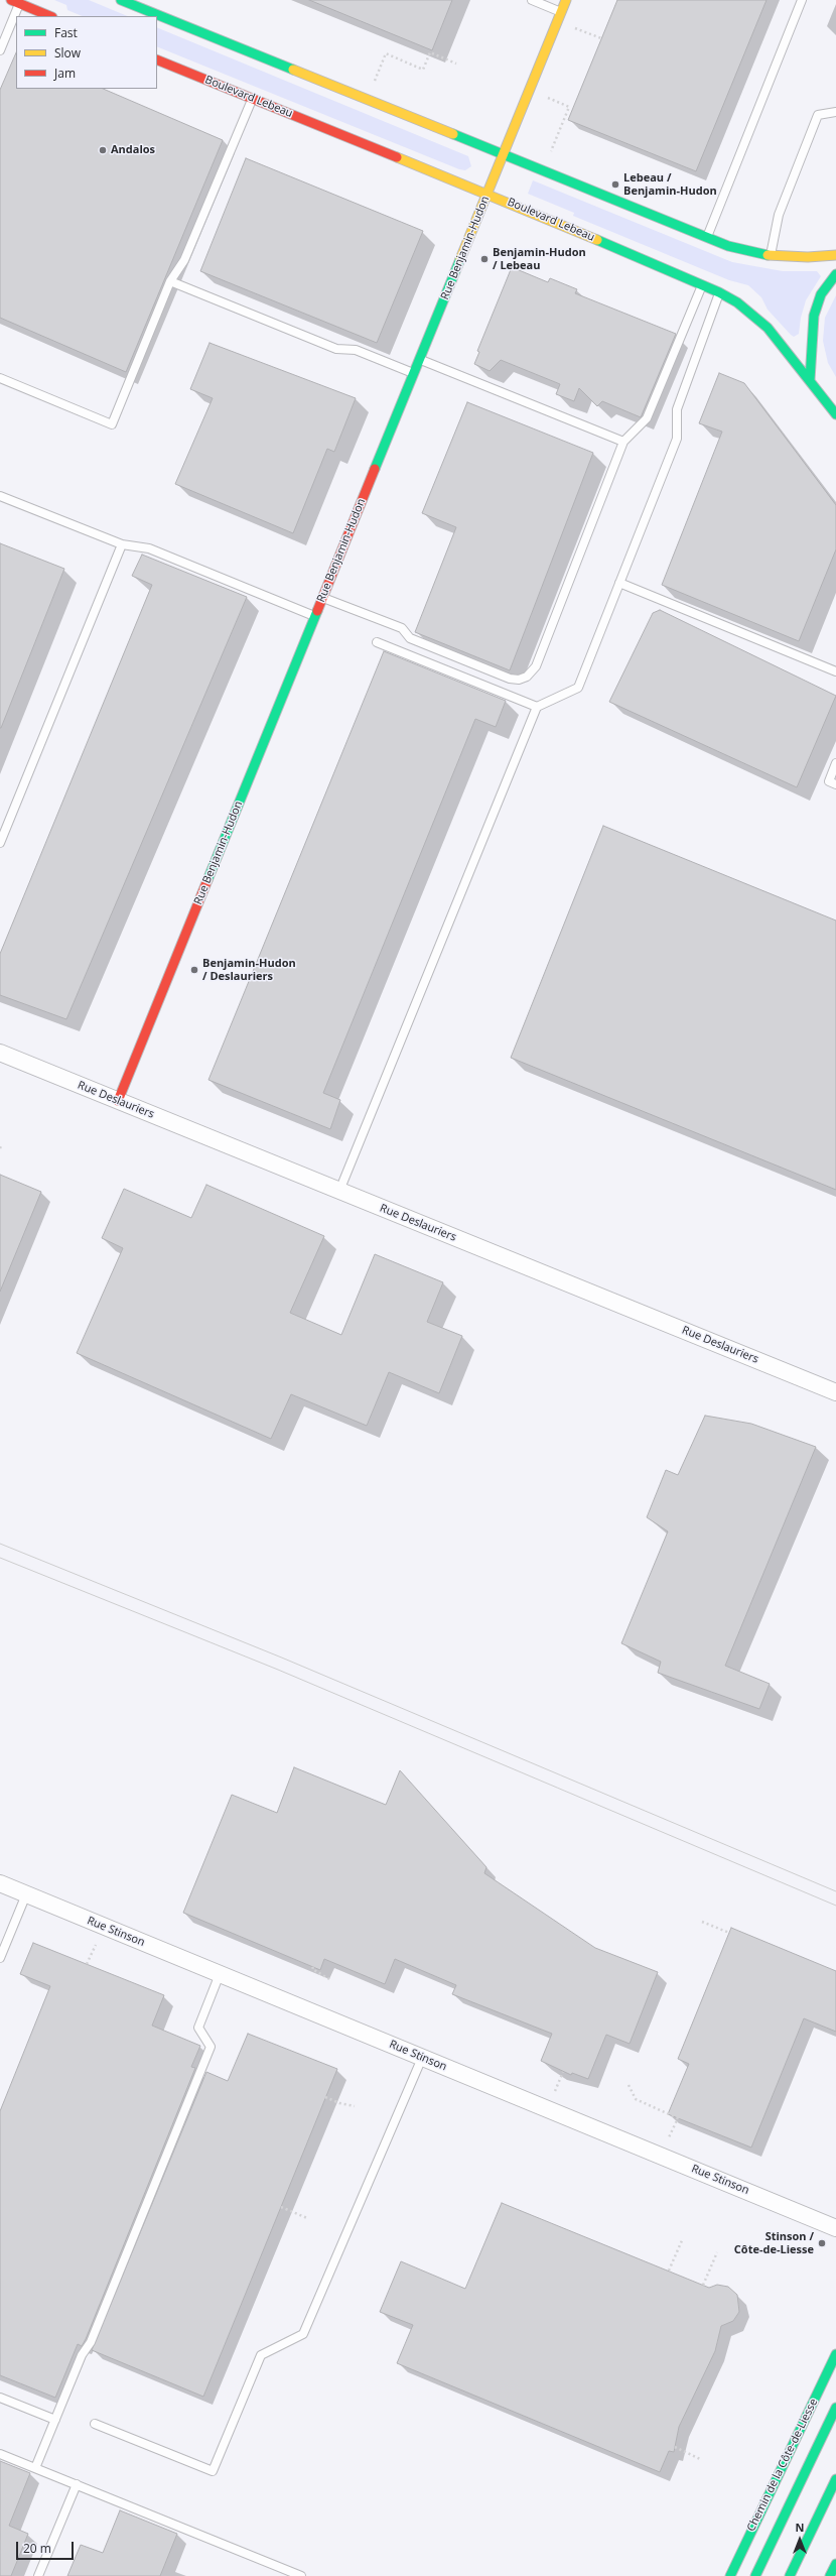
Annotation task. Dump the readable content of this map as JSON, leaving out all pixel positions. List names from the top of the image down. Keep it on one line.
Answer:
{"streets":{"main road":["Boulevard Lebeau","Rue Benjamin-Hudon","Chemin de la Côte-de-Liesse"],"street":["Rue Deslauriers","Rue Stinson"]},"crossings":[["Boulevard Lebeau","Rue Benjamin-Hudon"],["Rue Benjamin-Hudon","Rue Deslauriers"]],"places":["Andalos","Lebeau / Benjamin-Hudon","Benjamin-Hudon / Lebeau","Benjamin-Hudon / Deslauriers","Stinson / Côte-de-Liesse"],"legend":["Fast","Slow","Jam"],"scale_bar":"20 m","north":"top"}
